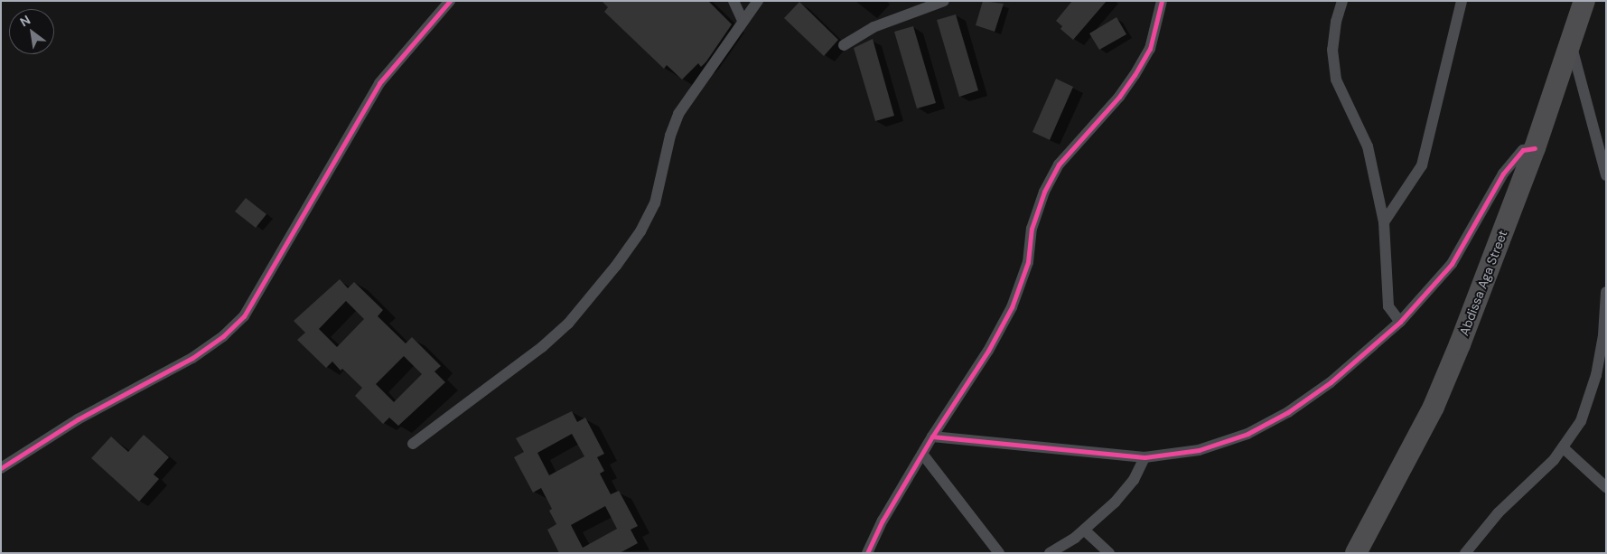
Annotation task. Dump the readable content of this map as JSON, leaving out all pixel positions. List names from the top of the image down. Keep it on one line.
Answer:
{"streets":{"highway":["Abdissa Aga Street"]},"north":"top left"}
